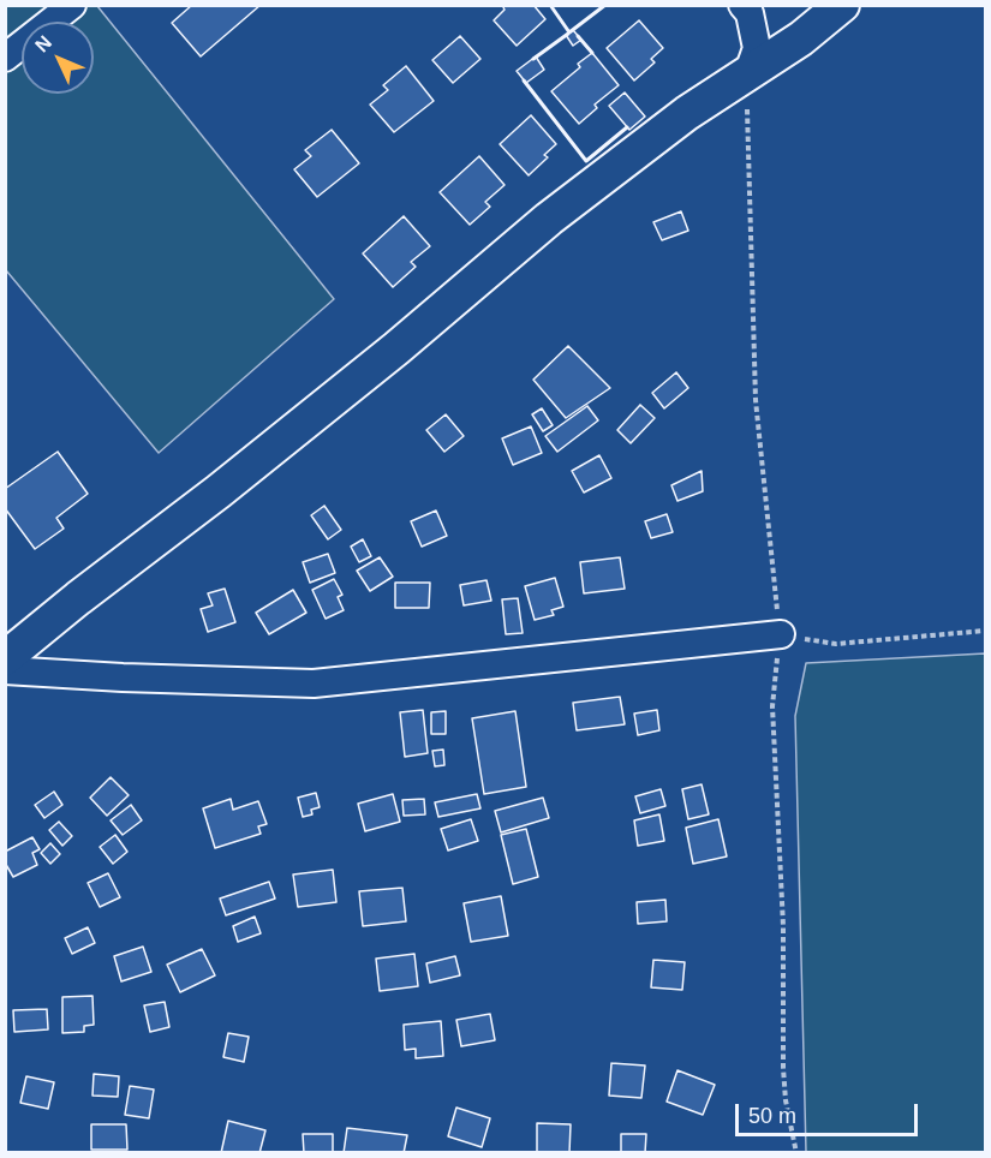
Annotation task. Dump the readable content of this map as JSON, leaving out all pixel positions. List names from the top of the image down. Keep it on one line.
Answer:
{"scale_bar":"50 m","north":"top left"}
